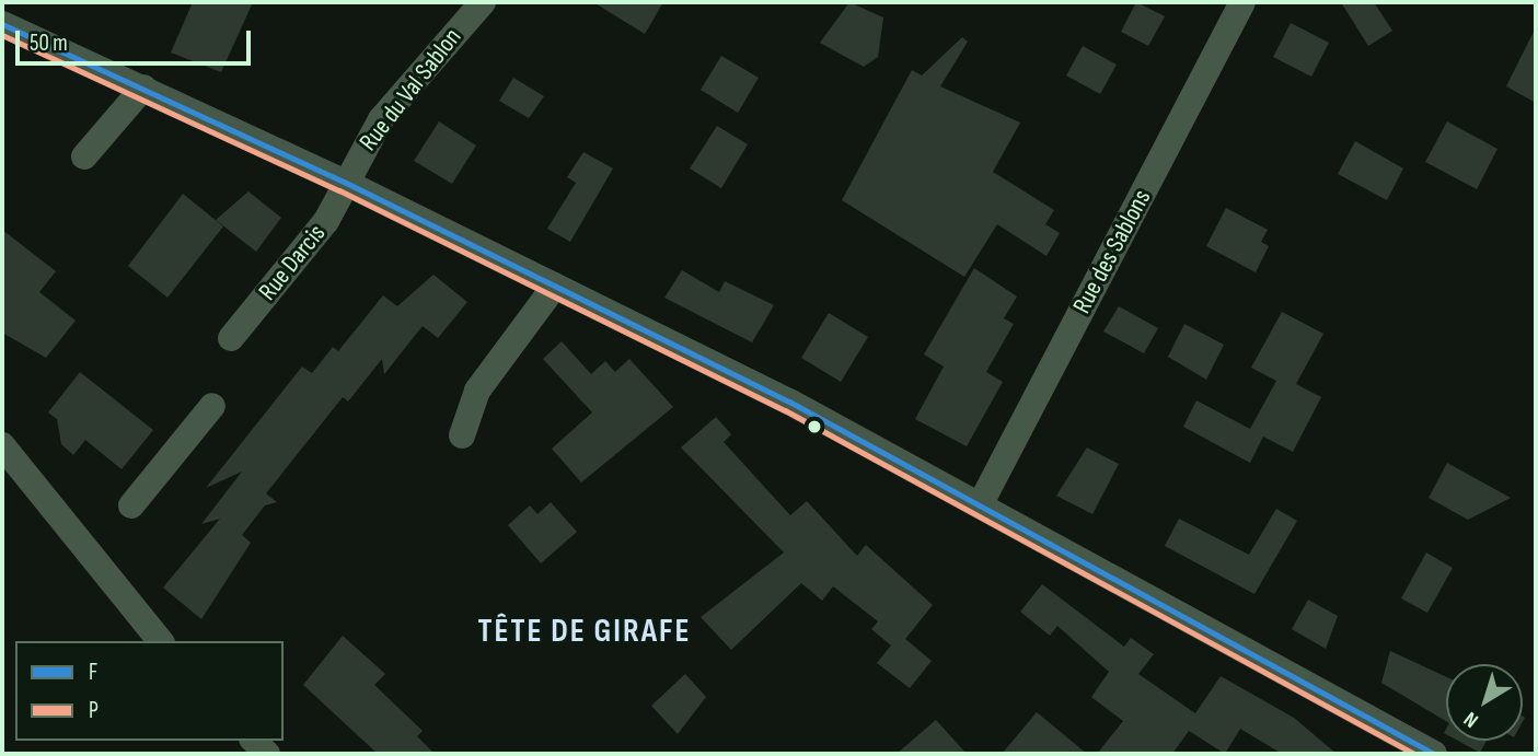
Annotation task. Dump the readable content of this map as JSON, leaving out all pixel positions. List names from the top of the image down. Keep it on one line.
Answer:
{"streets":{"street":["Rue du Val Sablon","Rue des Sablons","Rue Darcis"]},"crossings":[["Rue du Val Sablon","Rue Darcis"]],"districts":["TÊTE DE GIRAFE"],"lines":["transit line F","transit line P"],"legend":["F","P"],"scale_bar":"50 m","north":"bottom left"}
